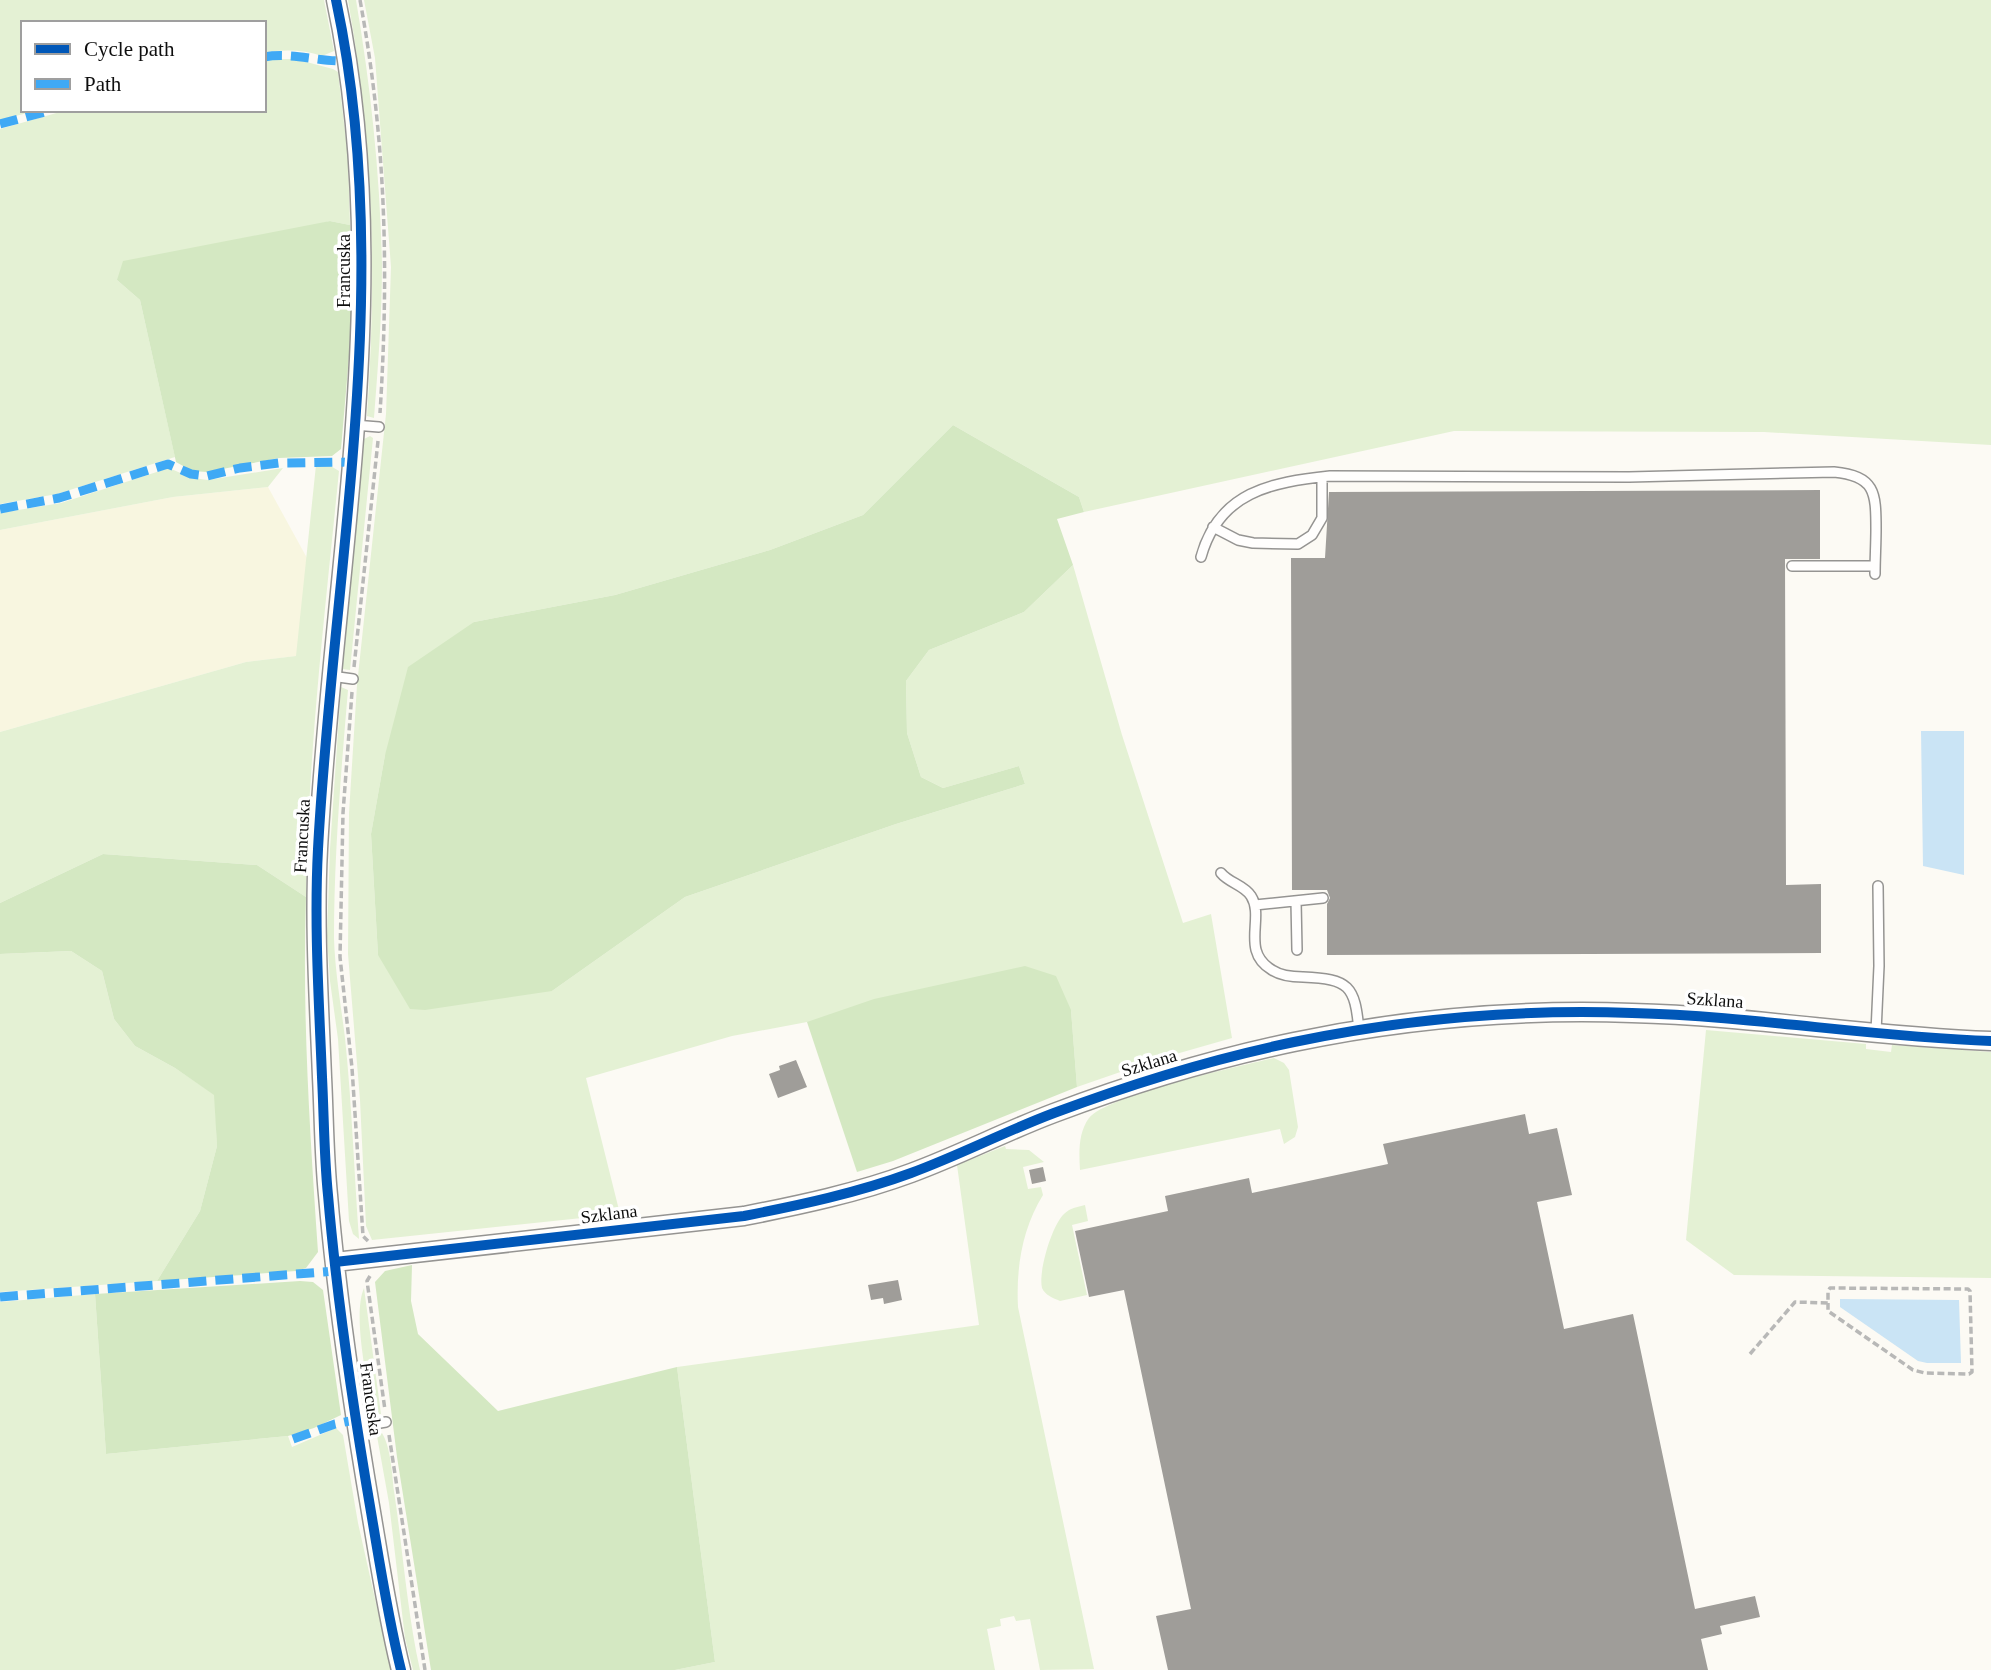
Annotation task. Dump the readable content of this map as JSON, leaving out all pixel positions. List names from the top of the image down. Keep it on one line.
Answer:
{"streets":{"street":["Francuska","Szklana"]},"crossings":[["Francuska","Szklana"]],"legend":["Cycle path","Path"]}
